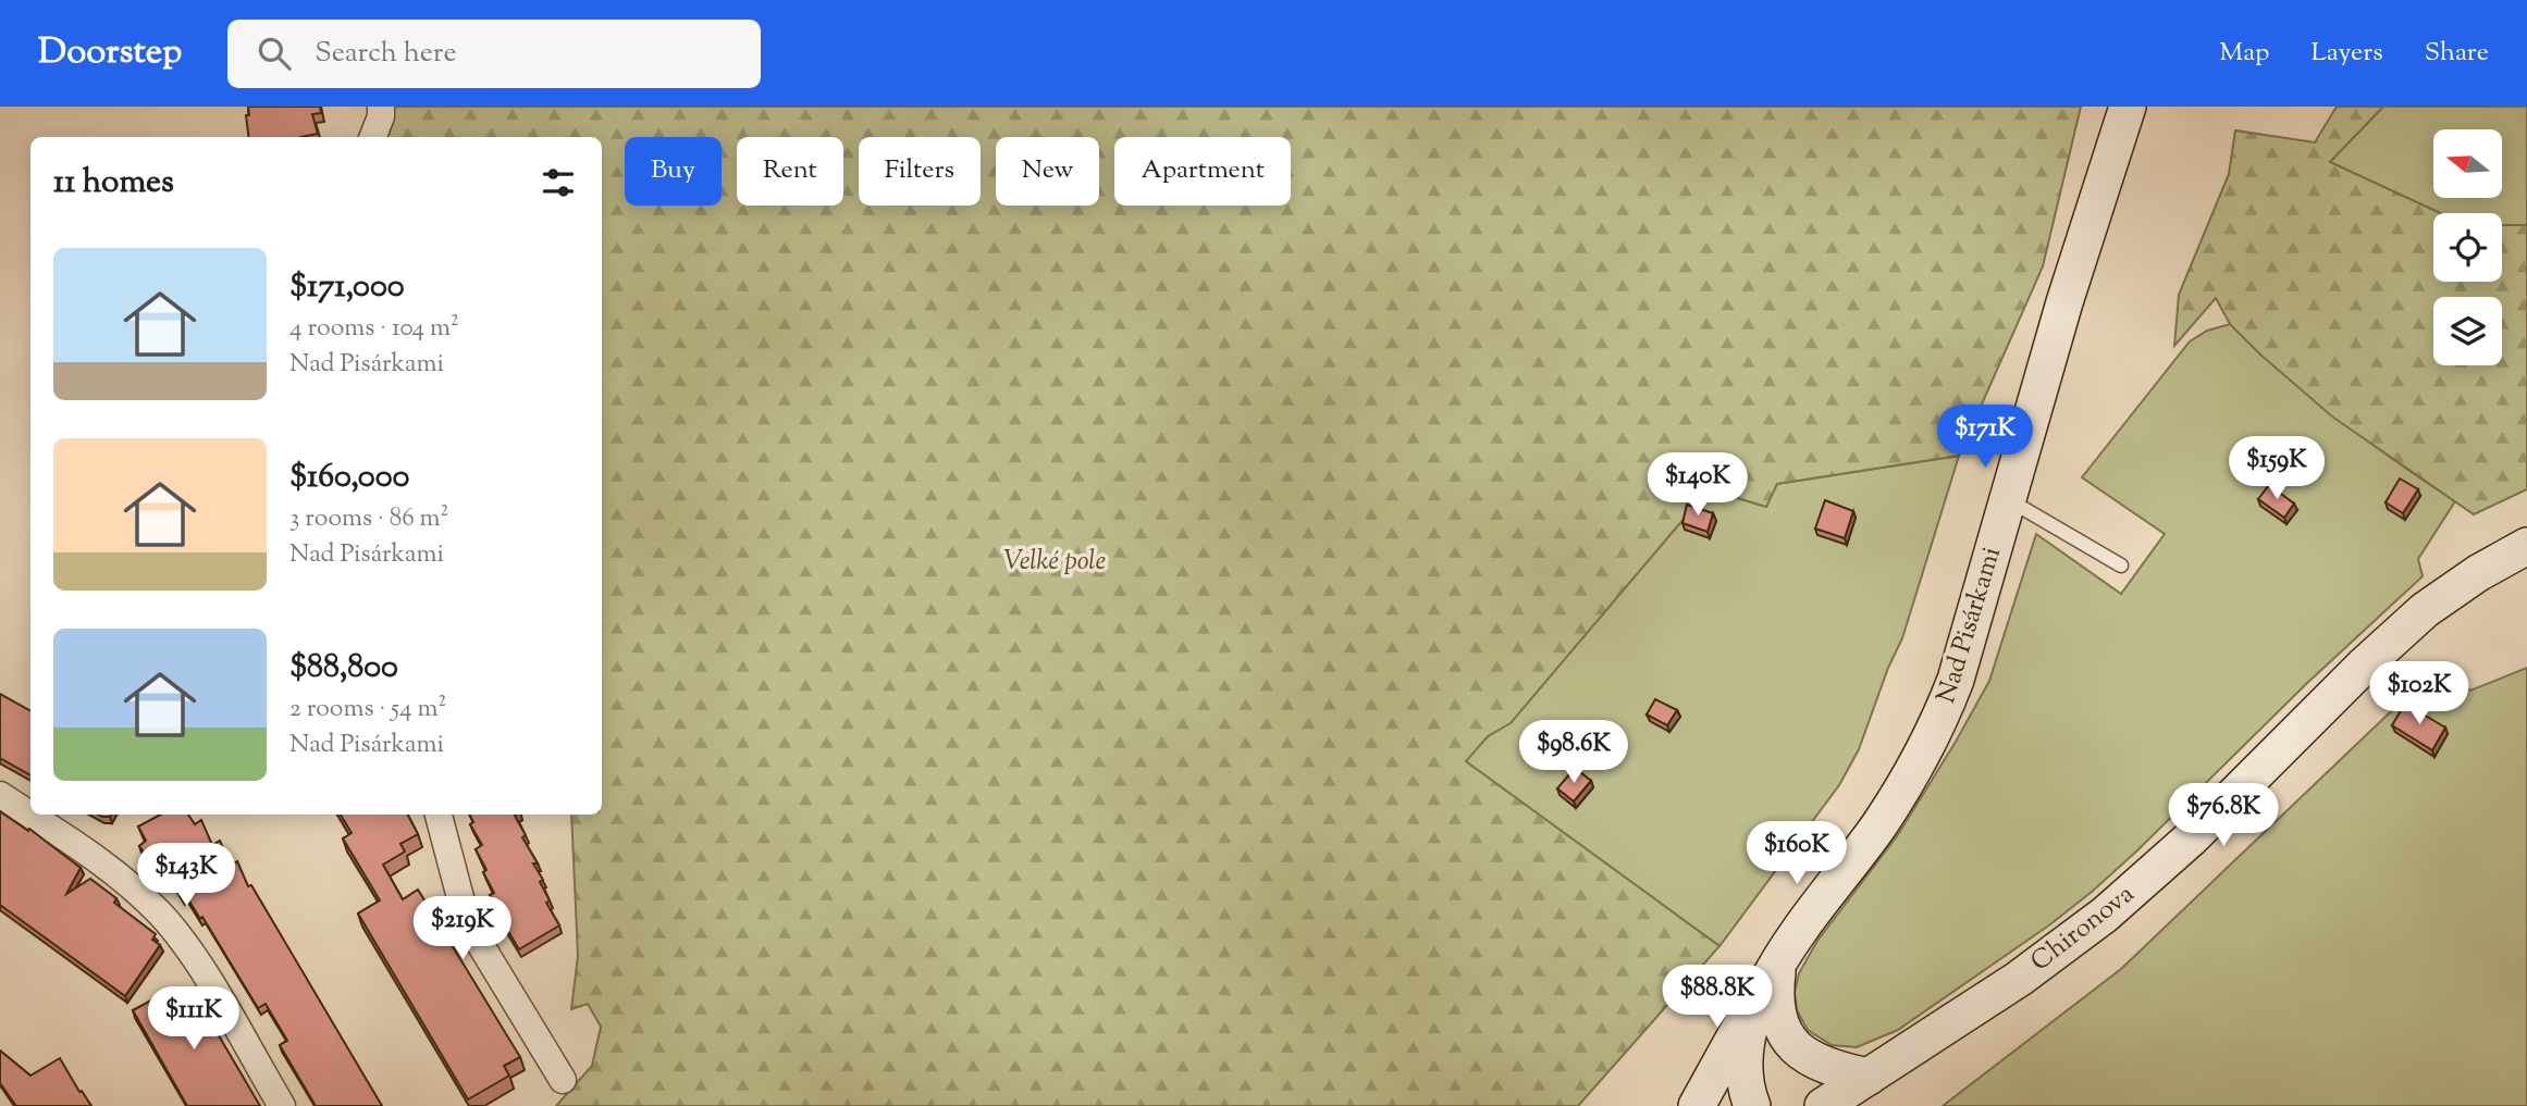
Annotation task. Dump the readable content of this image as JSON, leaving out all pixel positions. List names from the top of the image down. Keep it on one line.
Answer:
{"streets":{"street":["Nad Pisárkami","Chironova"]},"parks":["Velké pole"],"north":"left","page":{"header":"Doorstep","search":"Search here","nav":["Map","Layers","Share"],"chip":["Buy","Rent","Filters","New","Apartment"],"heading":"11 homes","list":[{"name":"$171,000","note":"4 rooms · 104 m² · Nad Pisárkami"},{"name":"$160,000","note":"3 rooms · 86 m² · Nad Pisárkami"},{"name":"$88,800","note":"2 rooms · 54 m² · Nad Pisárkami"}],"price":["$171K","$159K","$140K","$102K","$98.6K","$76.8K","$160K","$143K","$219K","$88.8K","$111K"]}}
